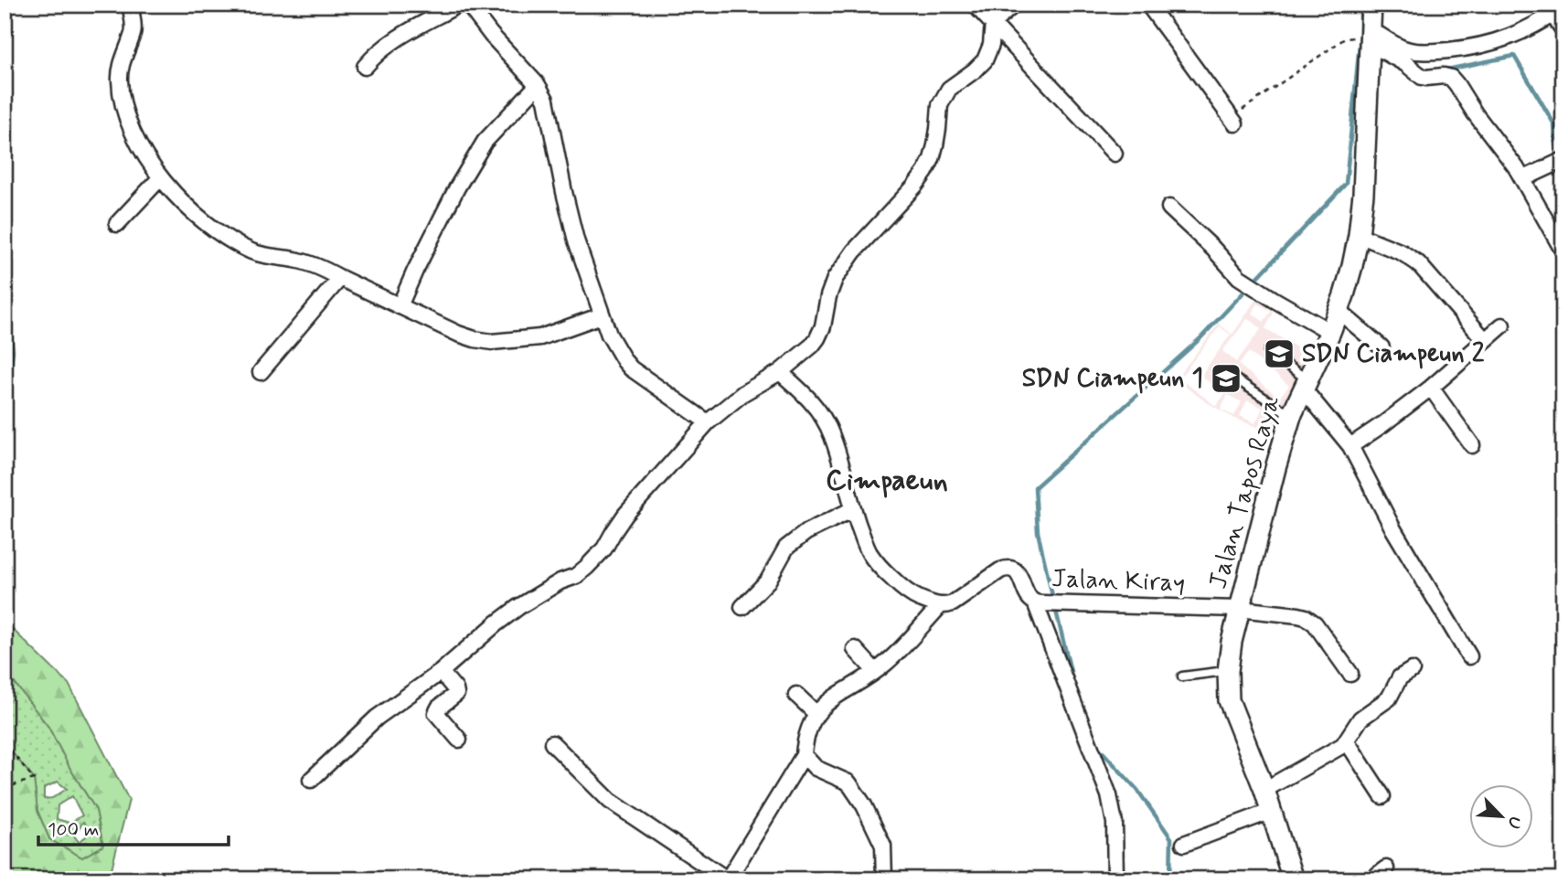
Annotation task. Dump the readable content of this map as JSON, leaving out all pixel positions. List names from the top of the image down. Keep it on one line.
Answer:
{"streets":{"main road":["Jalan Tapos Raya"],"street":["Jalan Kiray"]},"crossings":[["Jalan Tapos Raya","Jalan Kiray"]],"districts":["Cimpaeun"],"places":{"school or university":["SDN Ciampeun 2","SDN Ciampeun 1"]},"scale_bar":"100 m","north":"bottom right"}
